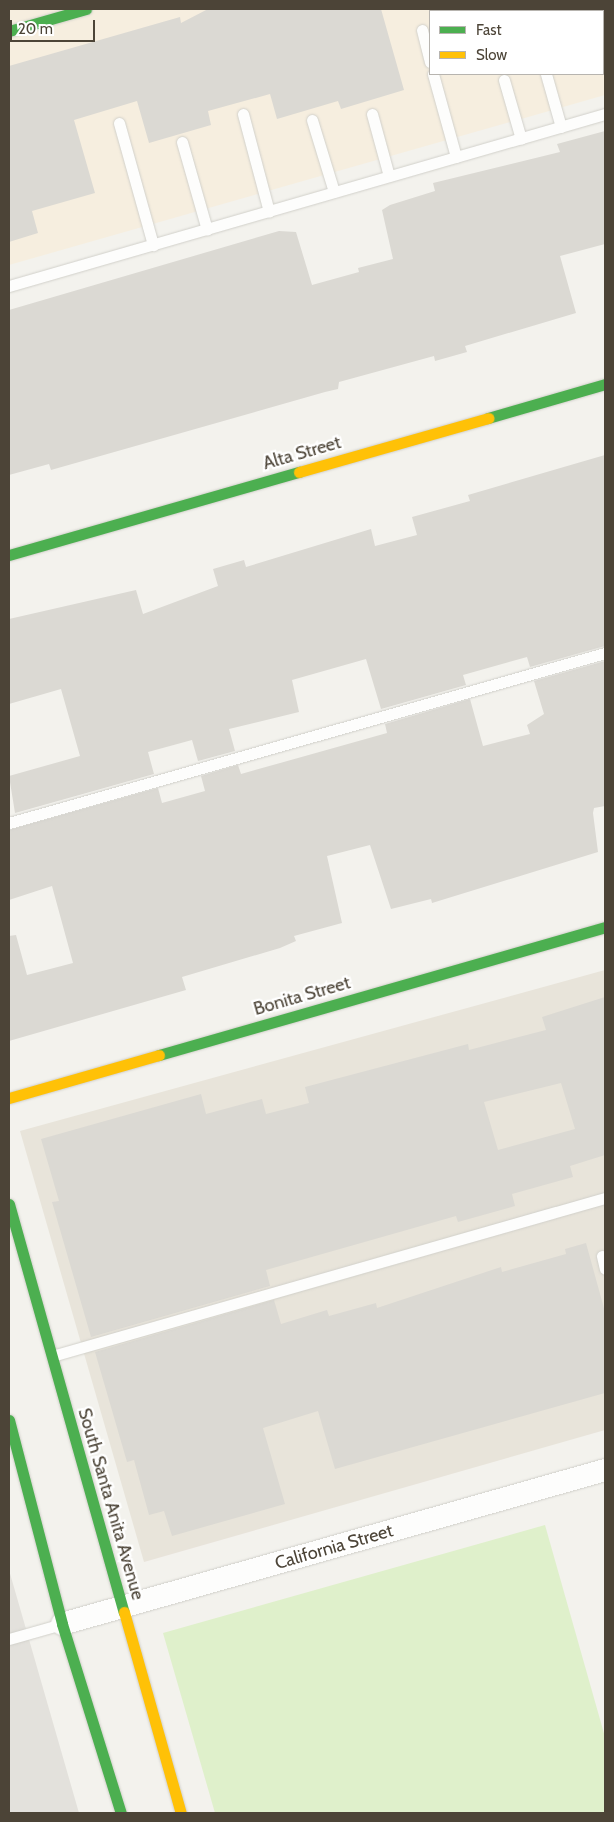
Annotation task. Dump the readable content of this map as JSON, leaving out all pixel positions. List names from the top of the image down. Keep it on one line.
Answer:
{"streets":{"street":["Alta Street","Bonita Street","South Santa Anita Avenue","California Street"]},"crossings":[["South Santa Anita Avenue","California Street"]],"legend":["Fast","Slow"],"scale_bar":"20 m"}
